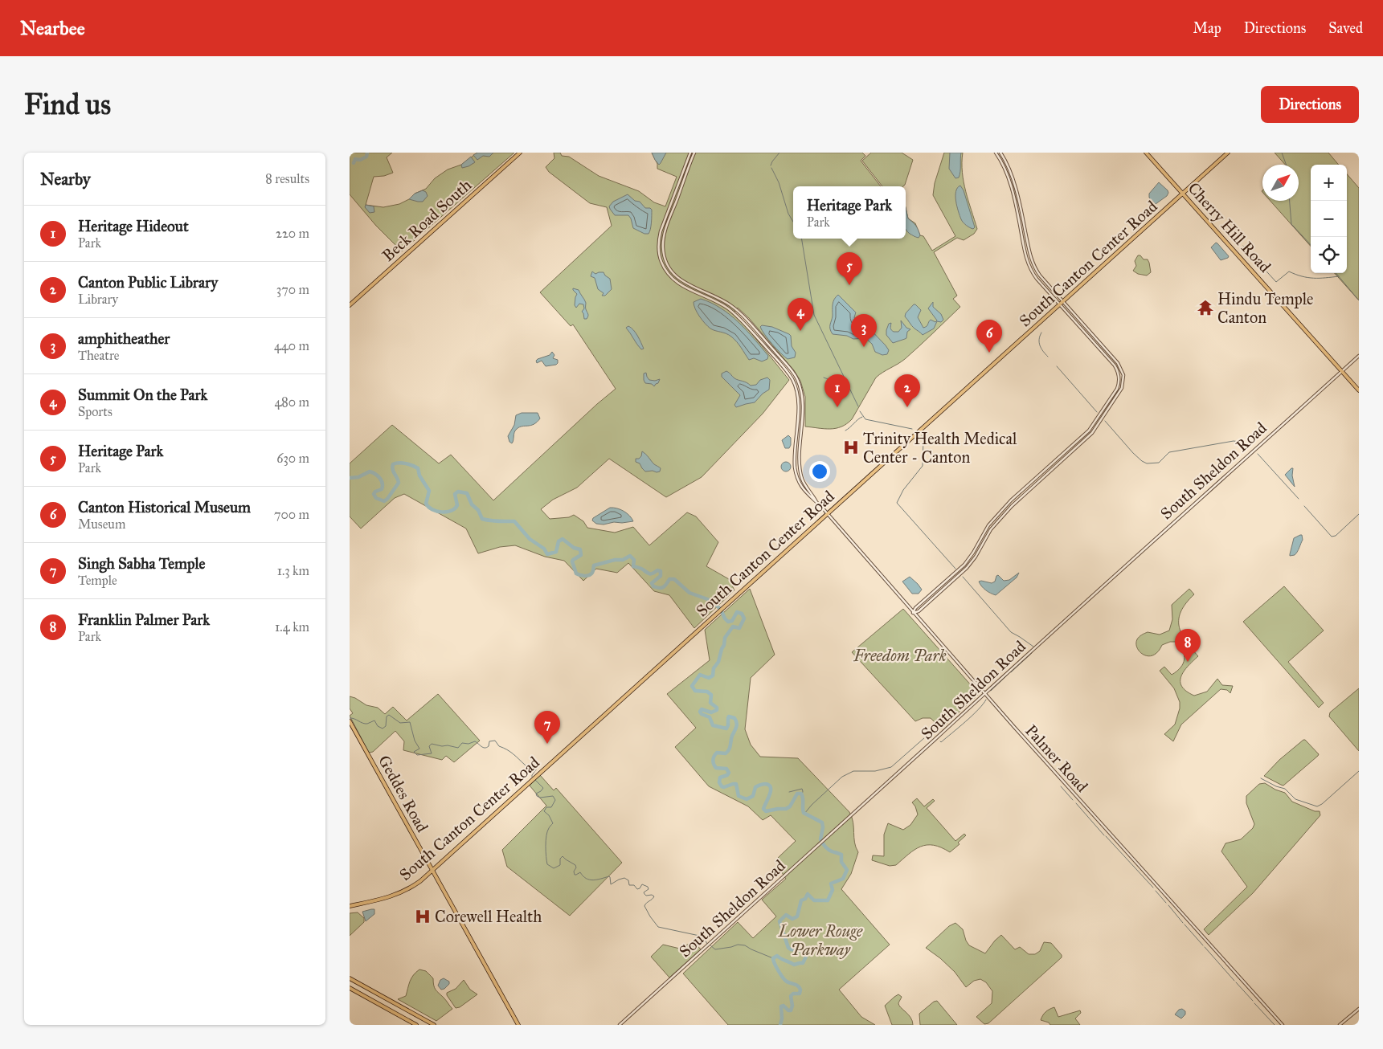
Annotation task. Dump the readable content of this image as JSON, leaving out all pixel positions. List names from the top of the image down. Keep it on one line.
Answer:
{"streets":{"main road":["Beck Road South","Cherry Hill Road","South Canton Center Road","Geddes Road"],"street":["South Sheldon Road","Palmer Road"]},"crossings":[["Cherry Hill Road","South Canton Center Road"],["Cherry Hill Road","South Sheldon Road"],["South Canton Center Road","Palmer Road"],["South Canton Center Road","Geddes Road"],["South Sheldon Road","Palmer Road"]],"parks":["Freedom Park","Lower Rouge Parkway"],"places":{"temple":["Hindu Temple Canton"],"hospital":["Trinity Health Medical Center - Canton","Corewell Health"]},"north":"top right","page":{"header":"Nearbee","nav":["Map","Directions","Saved"],"buttons":"Directions","title":"Find us","heading":["Nearby","8 results"],"map_buttons":["+","−"],"popup":["Heritage Park","Park"],"list":[{"mark":"1","name":"Heritage Hideout","note":"Park","value":"220 m"},{"mark":"2","name":"Canton Public Library","note":"Library","value":"370 m"},{"mark":"3","name":"amphitheather","note":"Theatre","value":"440 m"},{"mark":"4","name":"Summit On the Park","note":"Sports","value":"480 m"},{"mark":"5","name":"Heritage Park","note":"Park","value":"630 m"},{"mark":"6","name":"Canton Historical Museum","note":"Museum","value":"700 m"},{"mark":"7","name":"Singh Sabha Temple","note":"Temple","value":"1.3 km"},{"mark":"8","name":"Franklin Palmer Park","note":"Park","value":"1.4 km"}],"pins":["5","4","3","6","1","2","8","7"]}}
